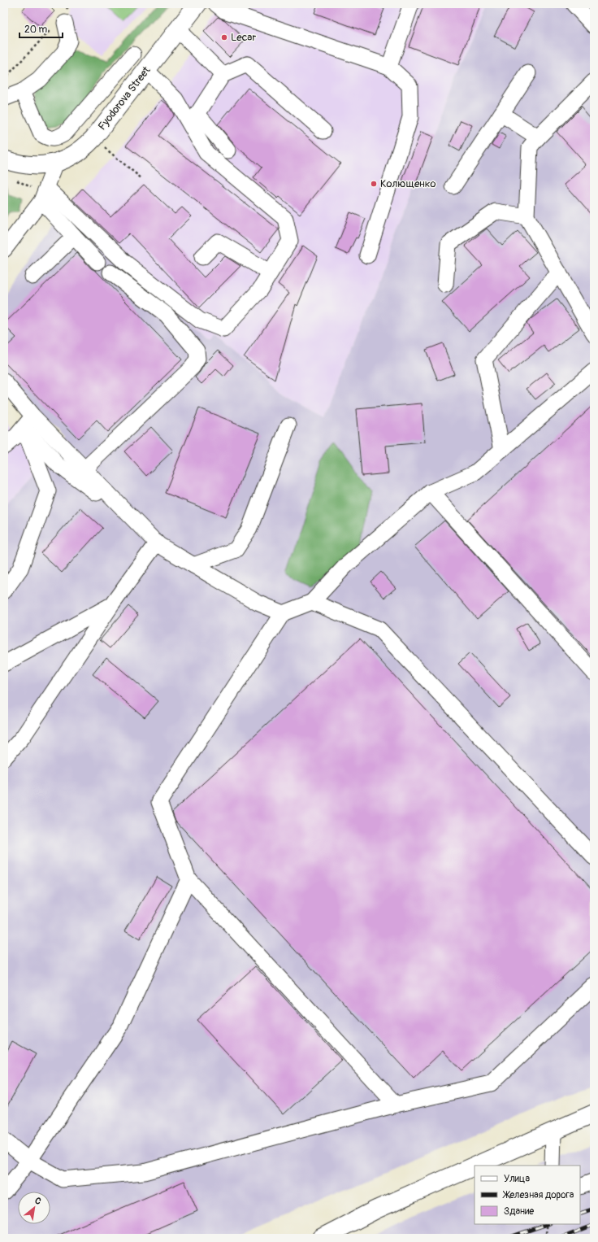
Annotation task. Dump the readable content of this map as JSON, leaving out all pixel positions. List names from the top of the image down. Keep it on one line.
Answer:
{"streets":{"main road":["Fyodorova Street"]},"places":["Lecar","Колющенко"],"legend":["Улица","Железная дорога","Здание"],"scale_bar":"20 m","north":"top right"}
